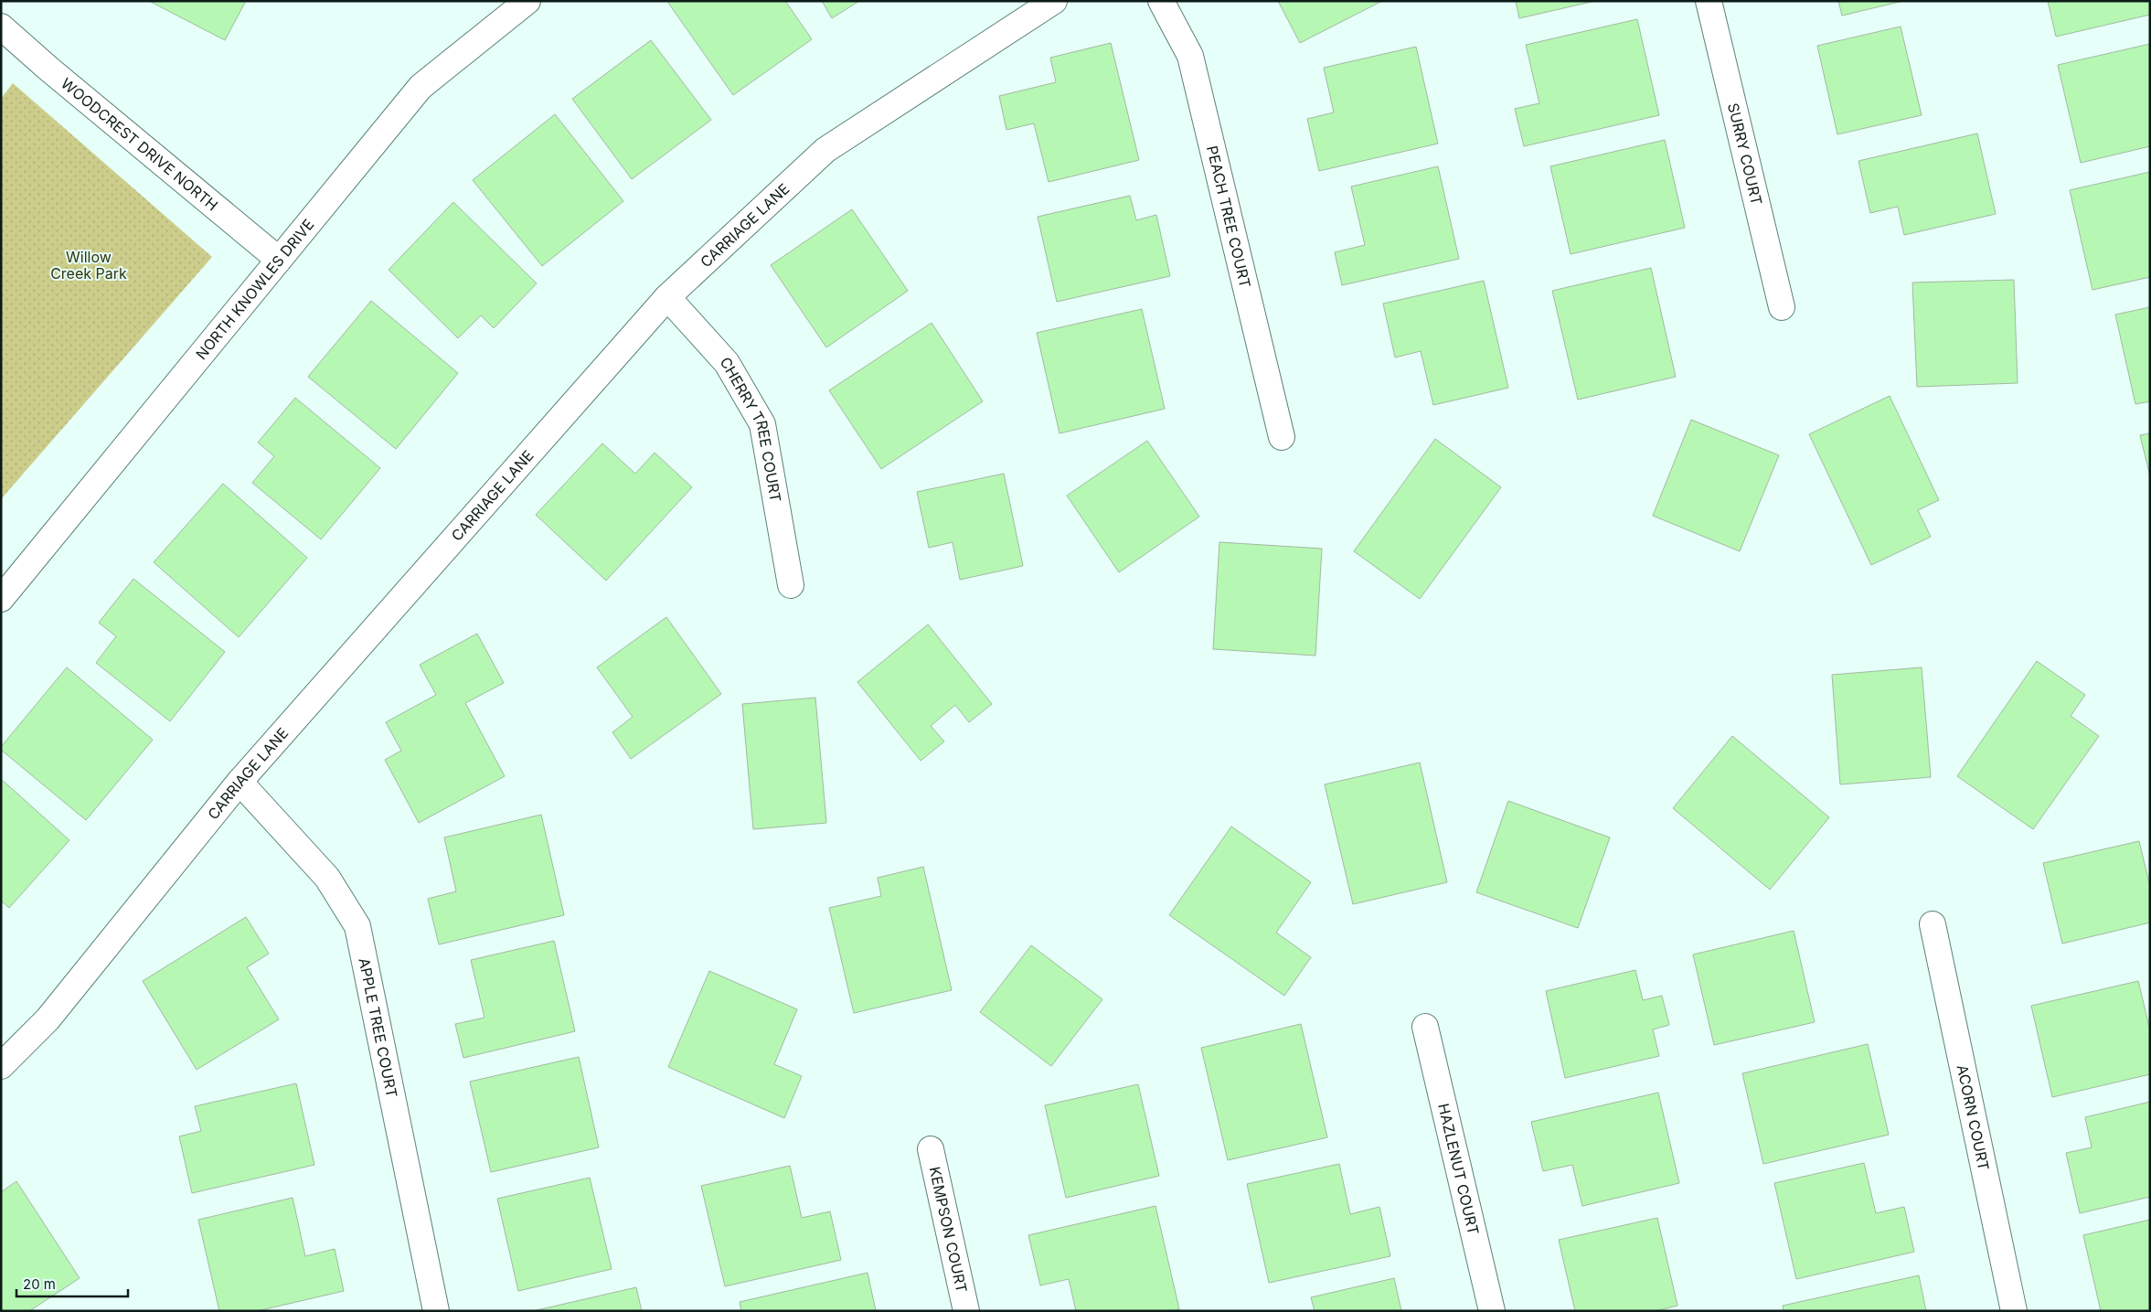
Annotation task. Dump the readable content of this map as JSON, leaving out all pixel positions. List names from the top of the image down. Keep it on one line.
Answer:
{"streets":{"street":["WOODCREST DRIVE NORTH","SURRY COURT","PEACH TREE COURT","CARRIAGE LANE","NORTH KNOWLES DRIVE","CHERRY TREE COURT","APPLE TREE COURT","ACORN COURT","HAZLENUT COURT","KEMPSON COURT"]},"crossings":[["WOODCREST DRIVE NORTH","NORTH KNOWLES DRIVE"],["CARRIAGE LANE","CHERRY TREE COURT"],["CARRIAGE LANE","APPLE TREE COURT"]],"parks":["Willow Creek Park"],"scale_bar":"20 m"}
